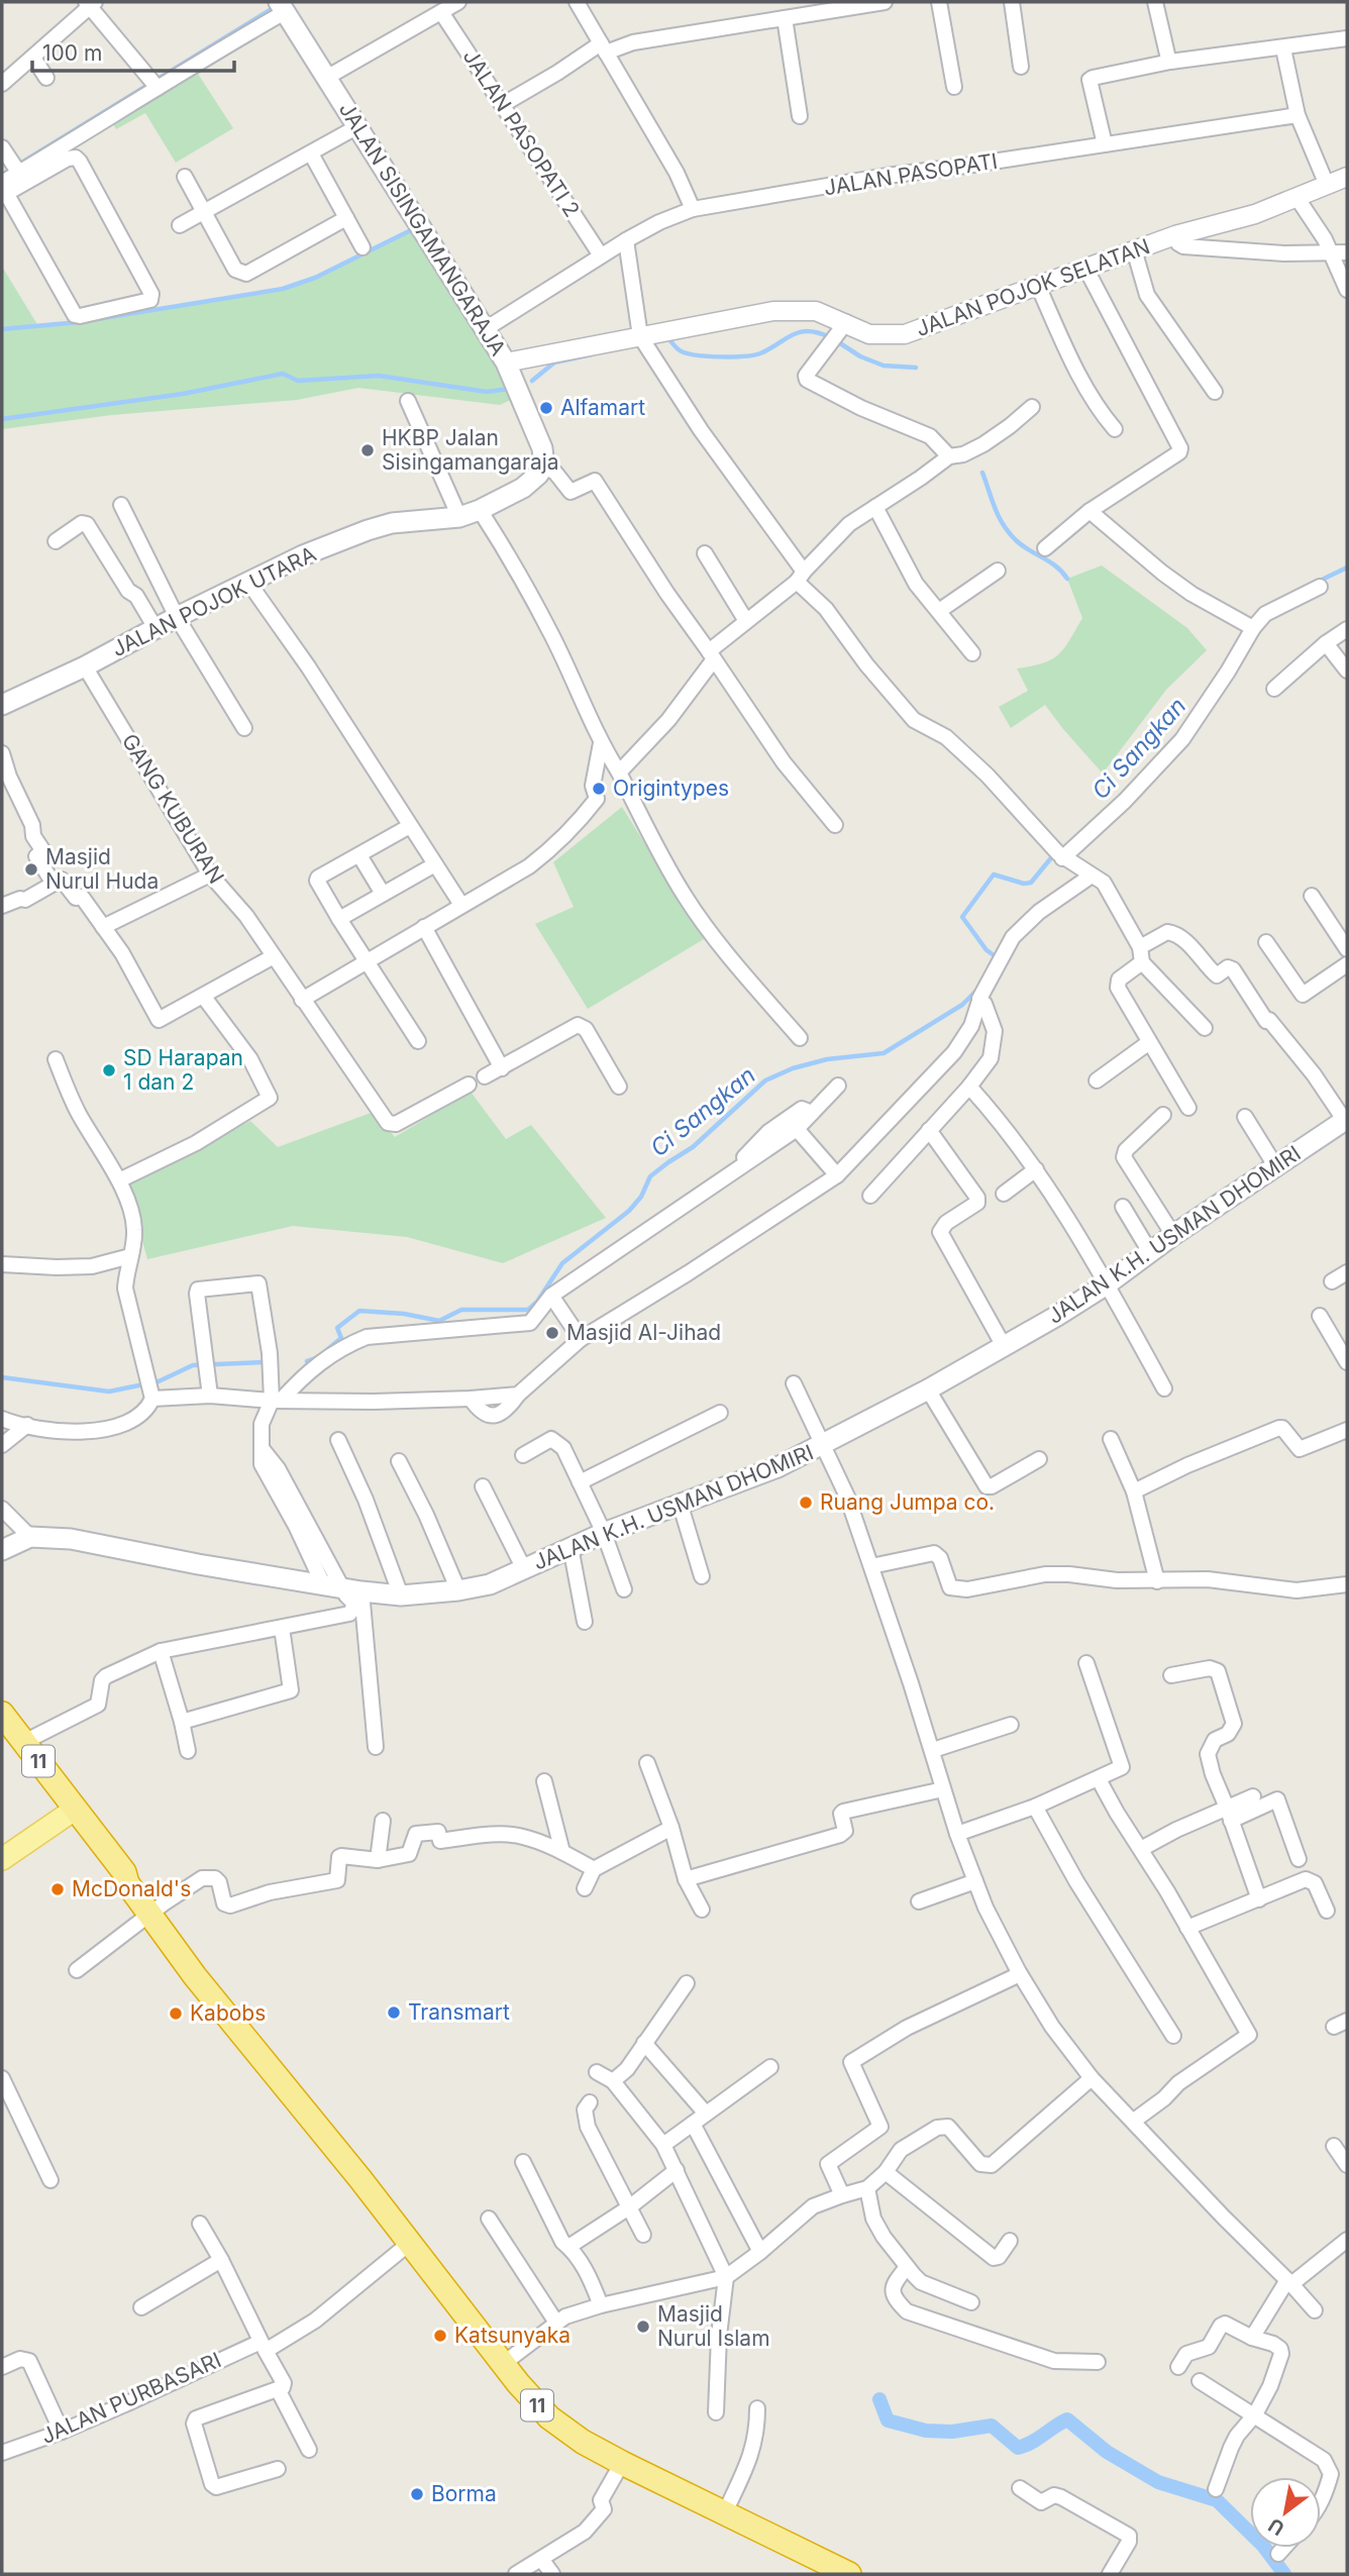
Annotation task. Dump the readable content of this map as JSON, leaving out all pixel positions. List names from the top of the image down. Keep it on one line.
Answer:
{"streets":{"highway":["11"],"main road":["JALAN SISINGAMANGARAJA","JALAN POJOK UTARA","JALAN K.H. USMAN DHOMIRI"],"street":["JALAN PASOPATI 2","JALAN PASOPATI","JALAN POJOK SELATAN","GANG KUBURAN","JALAN PURBASARI"]},"crossings":[["JALAN PASOPATI 2","JALAN PASOPATI"],["JALAN PASOPATI","JALAN SISINGAMANGARAJA"],["JALAN SISINGAMANGARAJA","JALAN POJOK SELATAN"],["JALAN SISINGAMANGARAJA","JALAN POJOK UTARA"],["JALAN POJOK UTARA","GANG KUBURAN"],["11","JALAN PURBASARI"]],"water":["Ci Sangkan"],"places":["Alfamart","HKBP Jalan Sisingamangaraja","Origintypes","Masjid Nurul Huda","SD Harapan 1 dan 2","Masjid Al-Jihad","Ruang Jumpa co.","McDonald's","Transmart","Kabobs","Masjid Nurul Islam","Katsunyaka","Borma"],"scale_bar":"100 m","north":"bottom left"}
